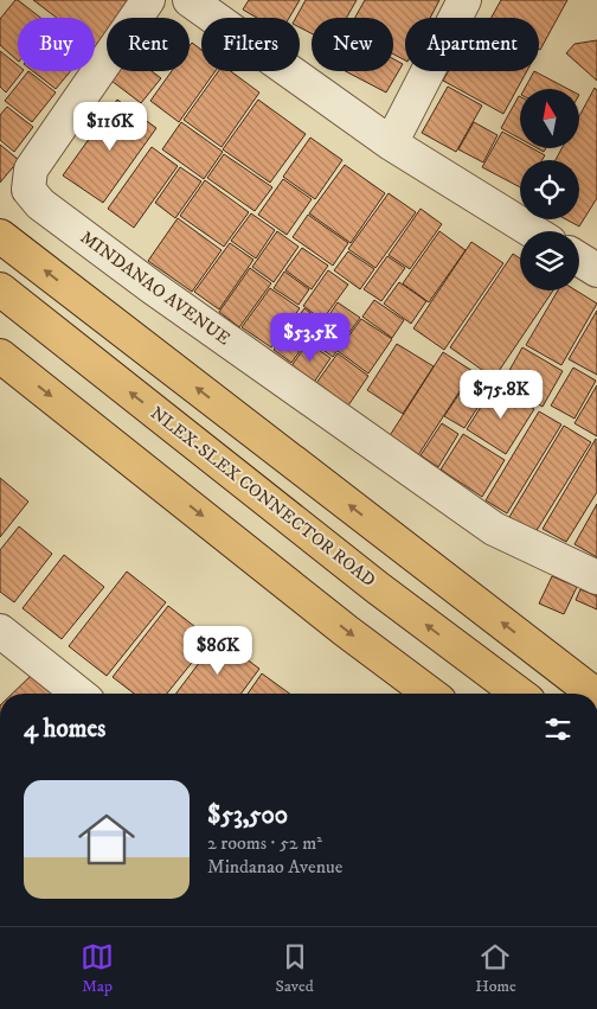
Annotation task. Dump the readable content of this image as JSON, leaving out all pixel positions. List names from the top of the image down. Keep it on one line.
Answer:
{"streets":{"highway":["NLEX-SLEX CONNECTOR ROAD"],"street":["MINDANAO AVENUE"]},"north":"top","page":{"chip":["Buy","Rent","Filters","New","Apartment"],"price":["$116K","$53.5K","$75.8K","$86K"],"heading":"4 homes","list":[{"name":"$53,500","note":"2 rooms · 52 m² · Mindanao Avenue"}],"tabs":["Map","Saved","Home"]}}
